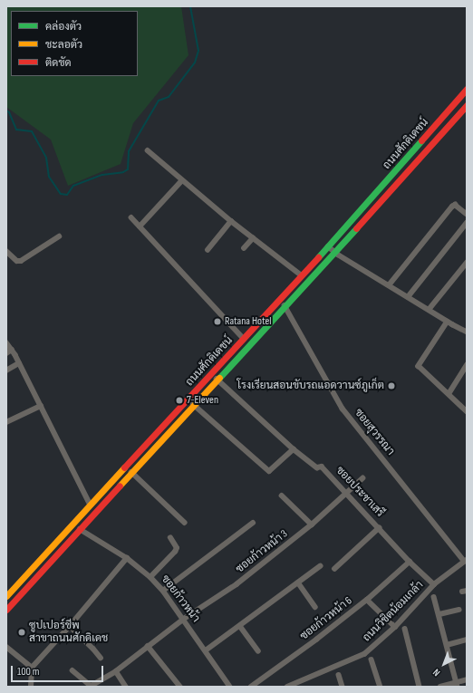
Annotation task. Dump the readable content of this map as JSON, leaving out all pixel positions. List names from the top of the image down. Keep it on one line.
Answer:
{"streets":{"main road":["ถนนศักดิเดชน์"],"street":["ซอยสุวรรณา","ซอยประชาเสรี","ซอยก้าวหน้า 3","ซอยก้าวหน้า","ถนนวิชิตน้อมเกล้า","ซอยก้าวหน้า 6"]},"crossings":[["ถนนศักดิเดชน์","ซอยสุวรรณา"],["ถนนศักดิเดชน์","ซอยประชาเสรี"],["ถนนศักดิเดชน์","ซอยก้าวหน้า"],["ซอยสุวรรณา","ถนนวิชิตน้อมเกล้า"],["ซอยประชาเสรี","ซอยก้าวหน้า 3"],["ซอยประชาเสรี","ถนนวิชิตน้อมเกล้า"],["ซอยประชาเสรี","ซอยก้าวหน้า 6"],["ซอยก้าวหน้า 3","ซอยก้าวหน้า"]],"places":["Ratana Hotel","โรงเรียนสอนขับรถแอดวานซ์ภูเก็ต","7-Eleven","ซูปเปอร์ชีพ สาขาถนนศักดิเดช"],"legend":["คล่องตัว","ชะลอตัว","ติดขัด"],"scale_bar":"100 m","north":"bottom left"}
